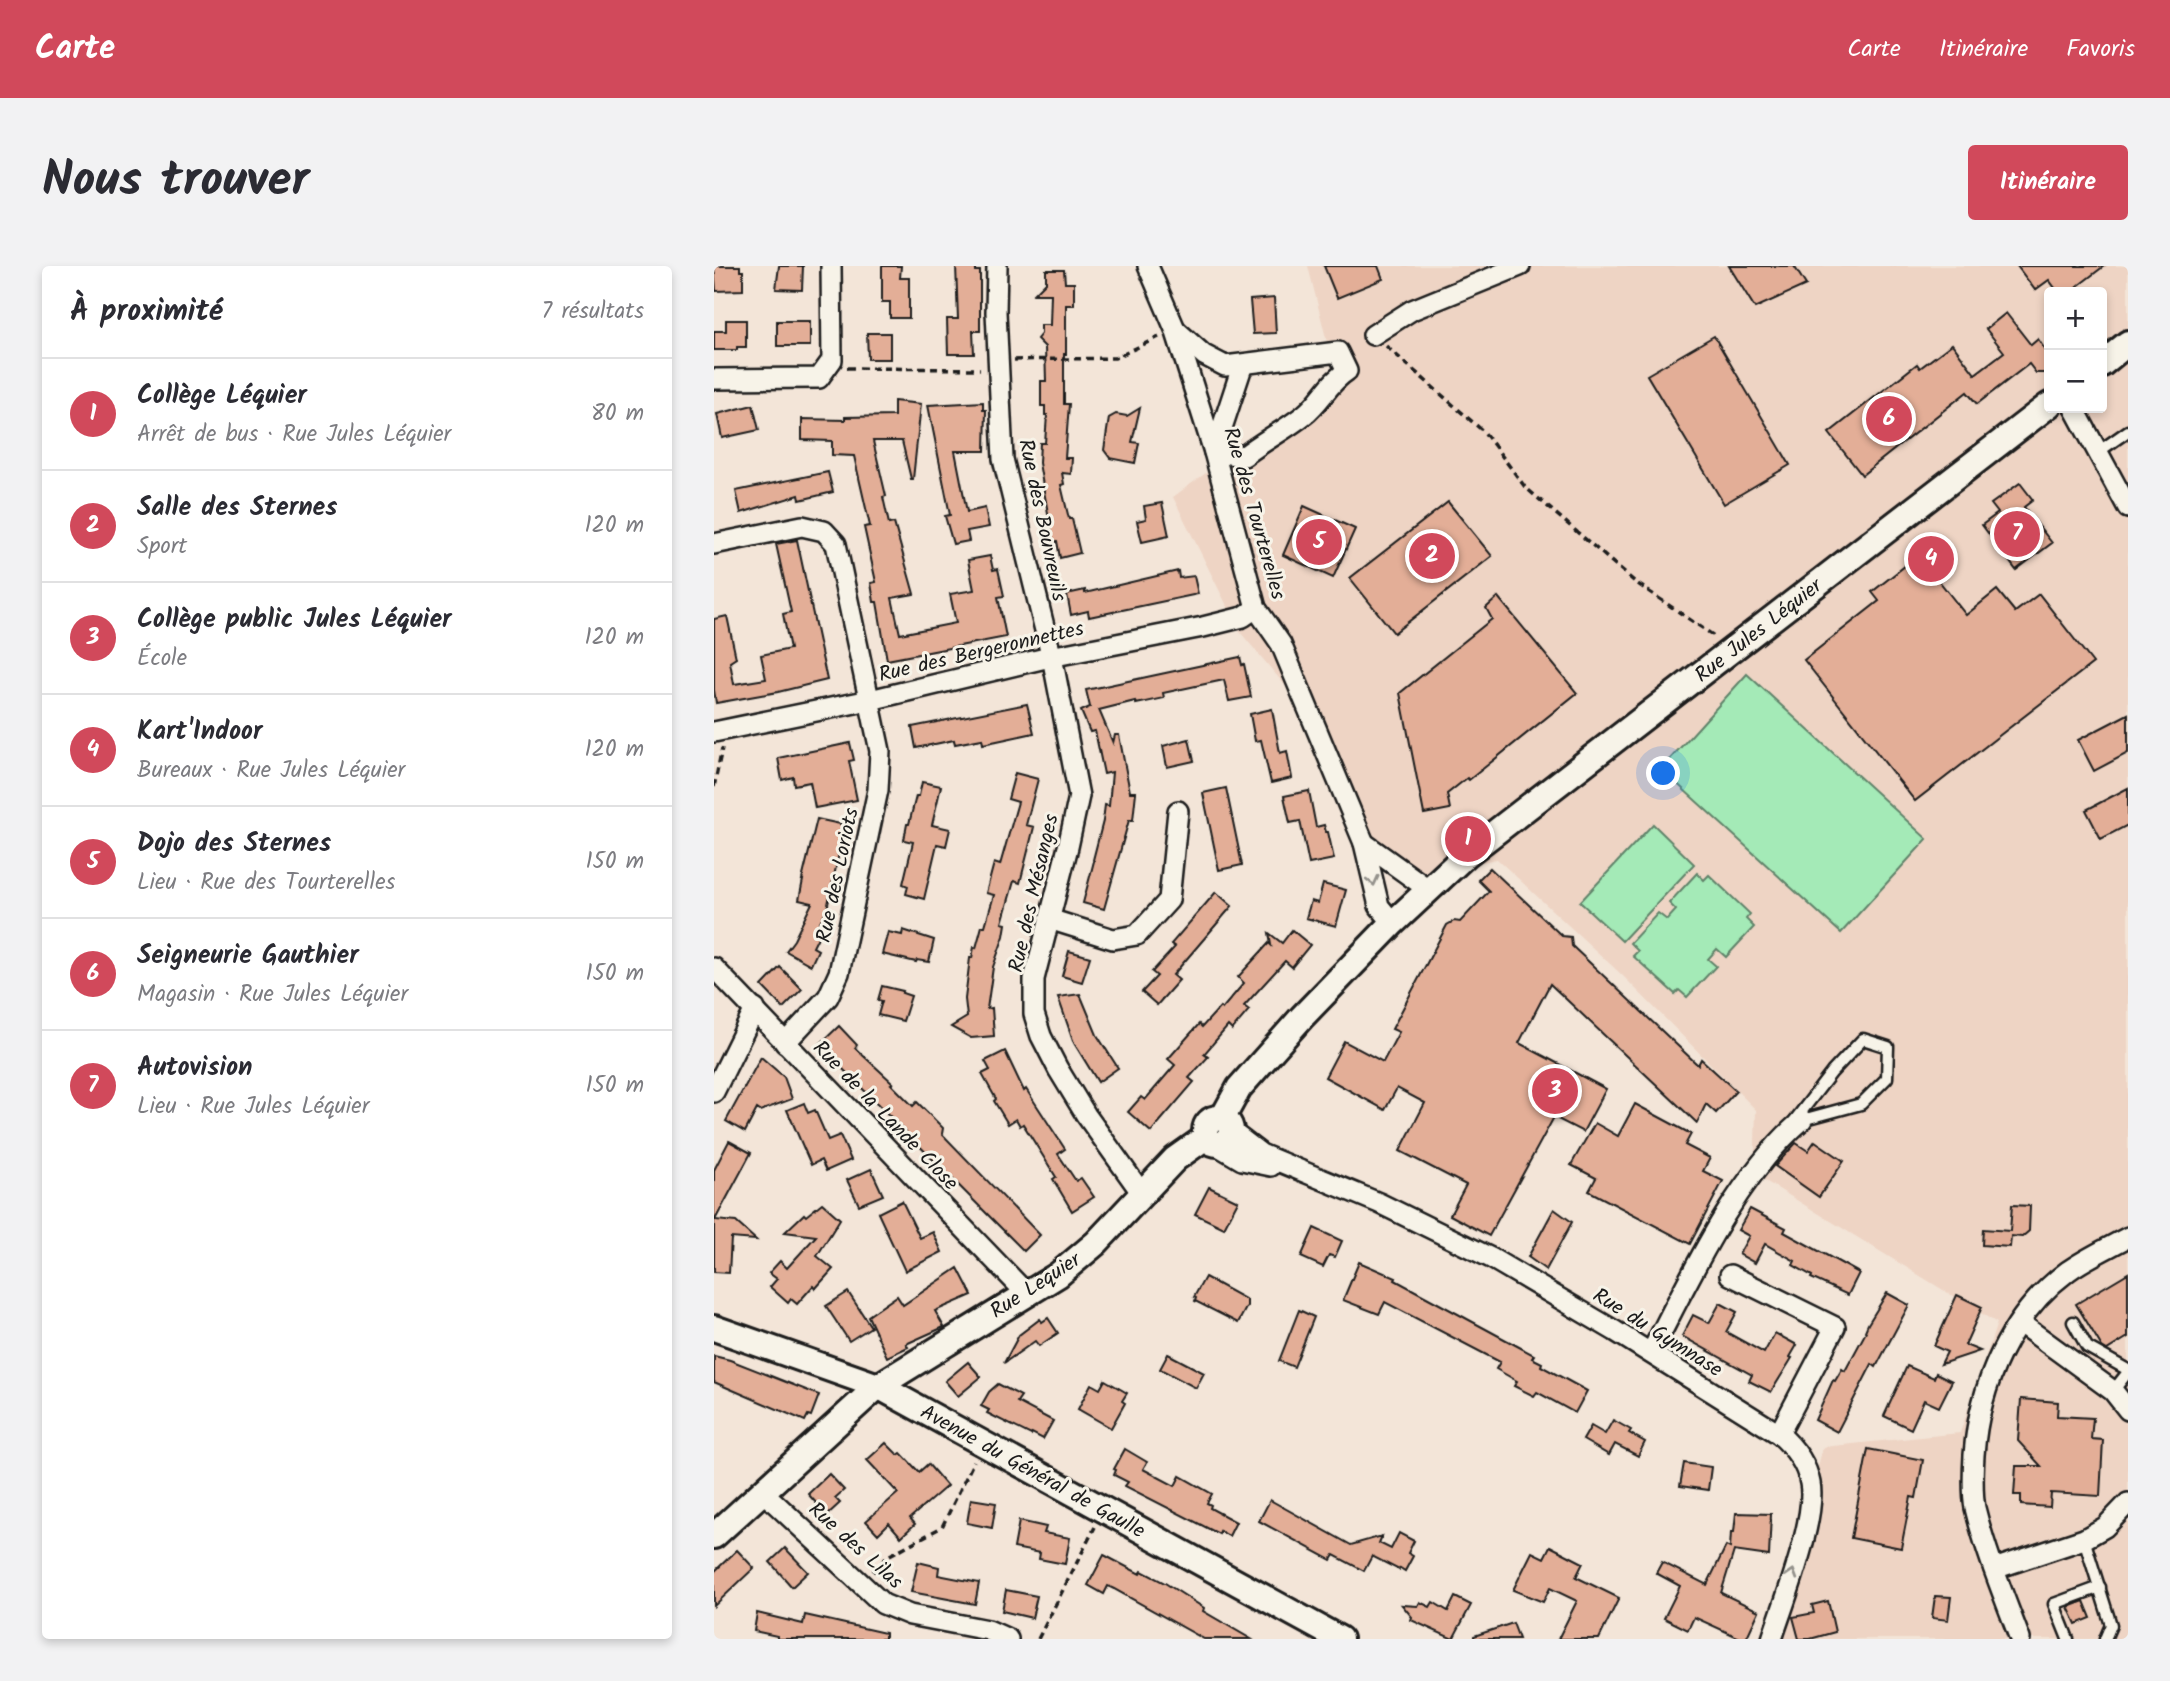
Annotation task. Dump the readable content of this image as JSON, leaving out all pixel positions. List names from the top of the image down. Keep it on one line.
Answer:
{"streets":{"street":["Rue des Tourterelles","Rue des Bouvreuils","Rue Jules Léquier","Rue des Bergeronnettes","Rue des Loriots","Rue des Mésanges","Rue de la Lande Close","Rue Lequier","Rue du Gymnase","Avenue du Général de Gaulle","Rue des Lilas"]},"crossings":[["Rue des Tourterelles","Rue des Bergeronnettes"],["Rue des Tourterelles","Rue Lequier"],["Rue des Bouvreuils","Rue des Bergeronnettes"],["Rue des Bouvreuils","Rue des Mésanges"],["Rue Jules Léquier","Rue Lequier"],["Rue des Bergeronnettes","Rue des Loriots"],["Rue des Bergeronnettes","Rue des Mésanges"],["Rue des Loriots","Rue de la Lande Close"],["Rue des Mésanges","Rue Lequier"],["Rue de la Lande Close","Rue Lequier"],["Rue Lequier","Rue du Gymnase"],["Rue Lequier","Avenue du Général de Gaulle"],["Rue Lequier","Rue des Lilas"]],"page":{"header":"Carte","nav":["Carte","Itinéraire","Favoris"],"title":"Nous trouver","buttons":"Itinéraire","heading":["À proximité","7 résultats"],"map_buttons":["+","−"],"list":[{"mark":"1","name":"Collège Léquier","note":"Arrêt de bus · Rue Jules Léquier","value":"80 m"},{"mark":"2","name":"Salle des Sternes","note":"Sport","value":"120 m"},{"mark":"3","name":"Collège public Jules Léquier","note":"École","value":"120 m"},{"mark":"4","name":"Kart'Indoor","note":"Bureaux · Rue Jules Léquier","value":"120 m"},{"mark":"5","name":"Dojo des Sternes","note":"Lieu · Rue des Tourterelles","value":"150 m"},{"mark":"6","name":"Seigneurie Gauthier","note":"Magasin · Rue Jules Léquier","value":"150 m"},{"mark":"7","name":"Autovision","note":"Lieu · Rue Jules Léquier","value":"150 m"}],"pins":["6","7","5","2","4","1","3"]}}
